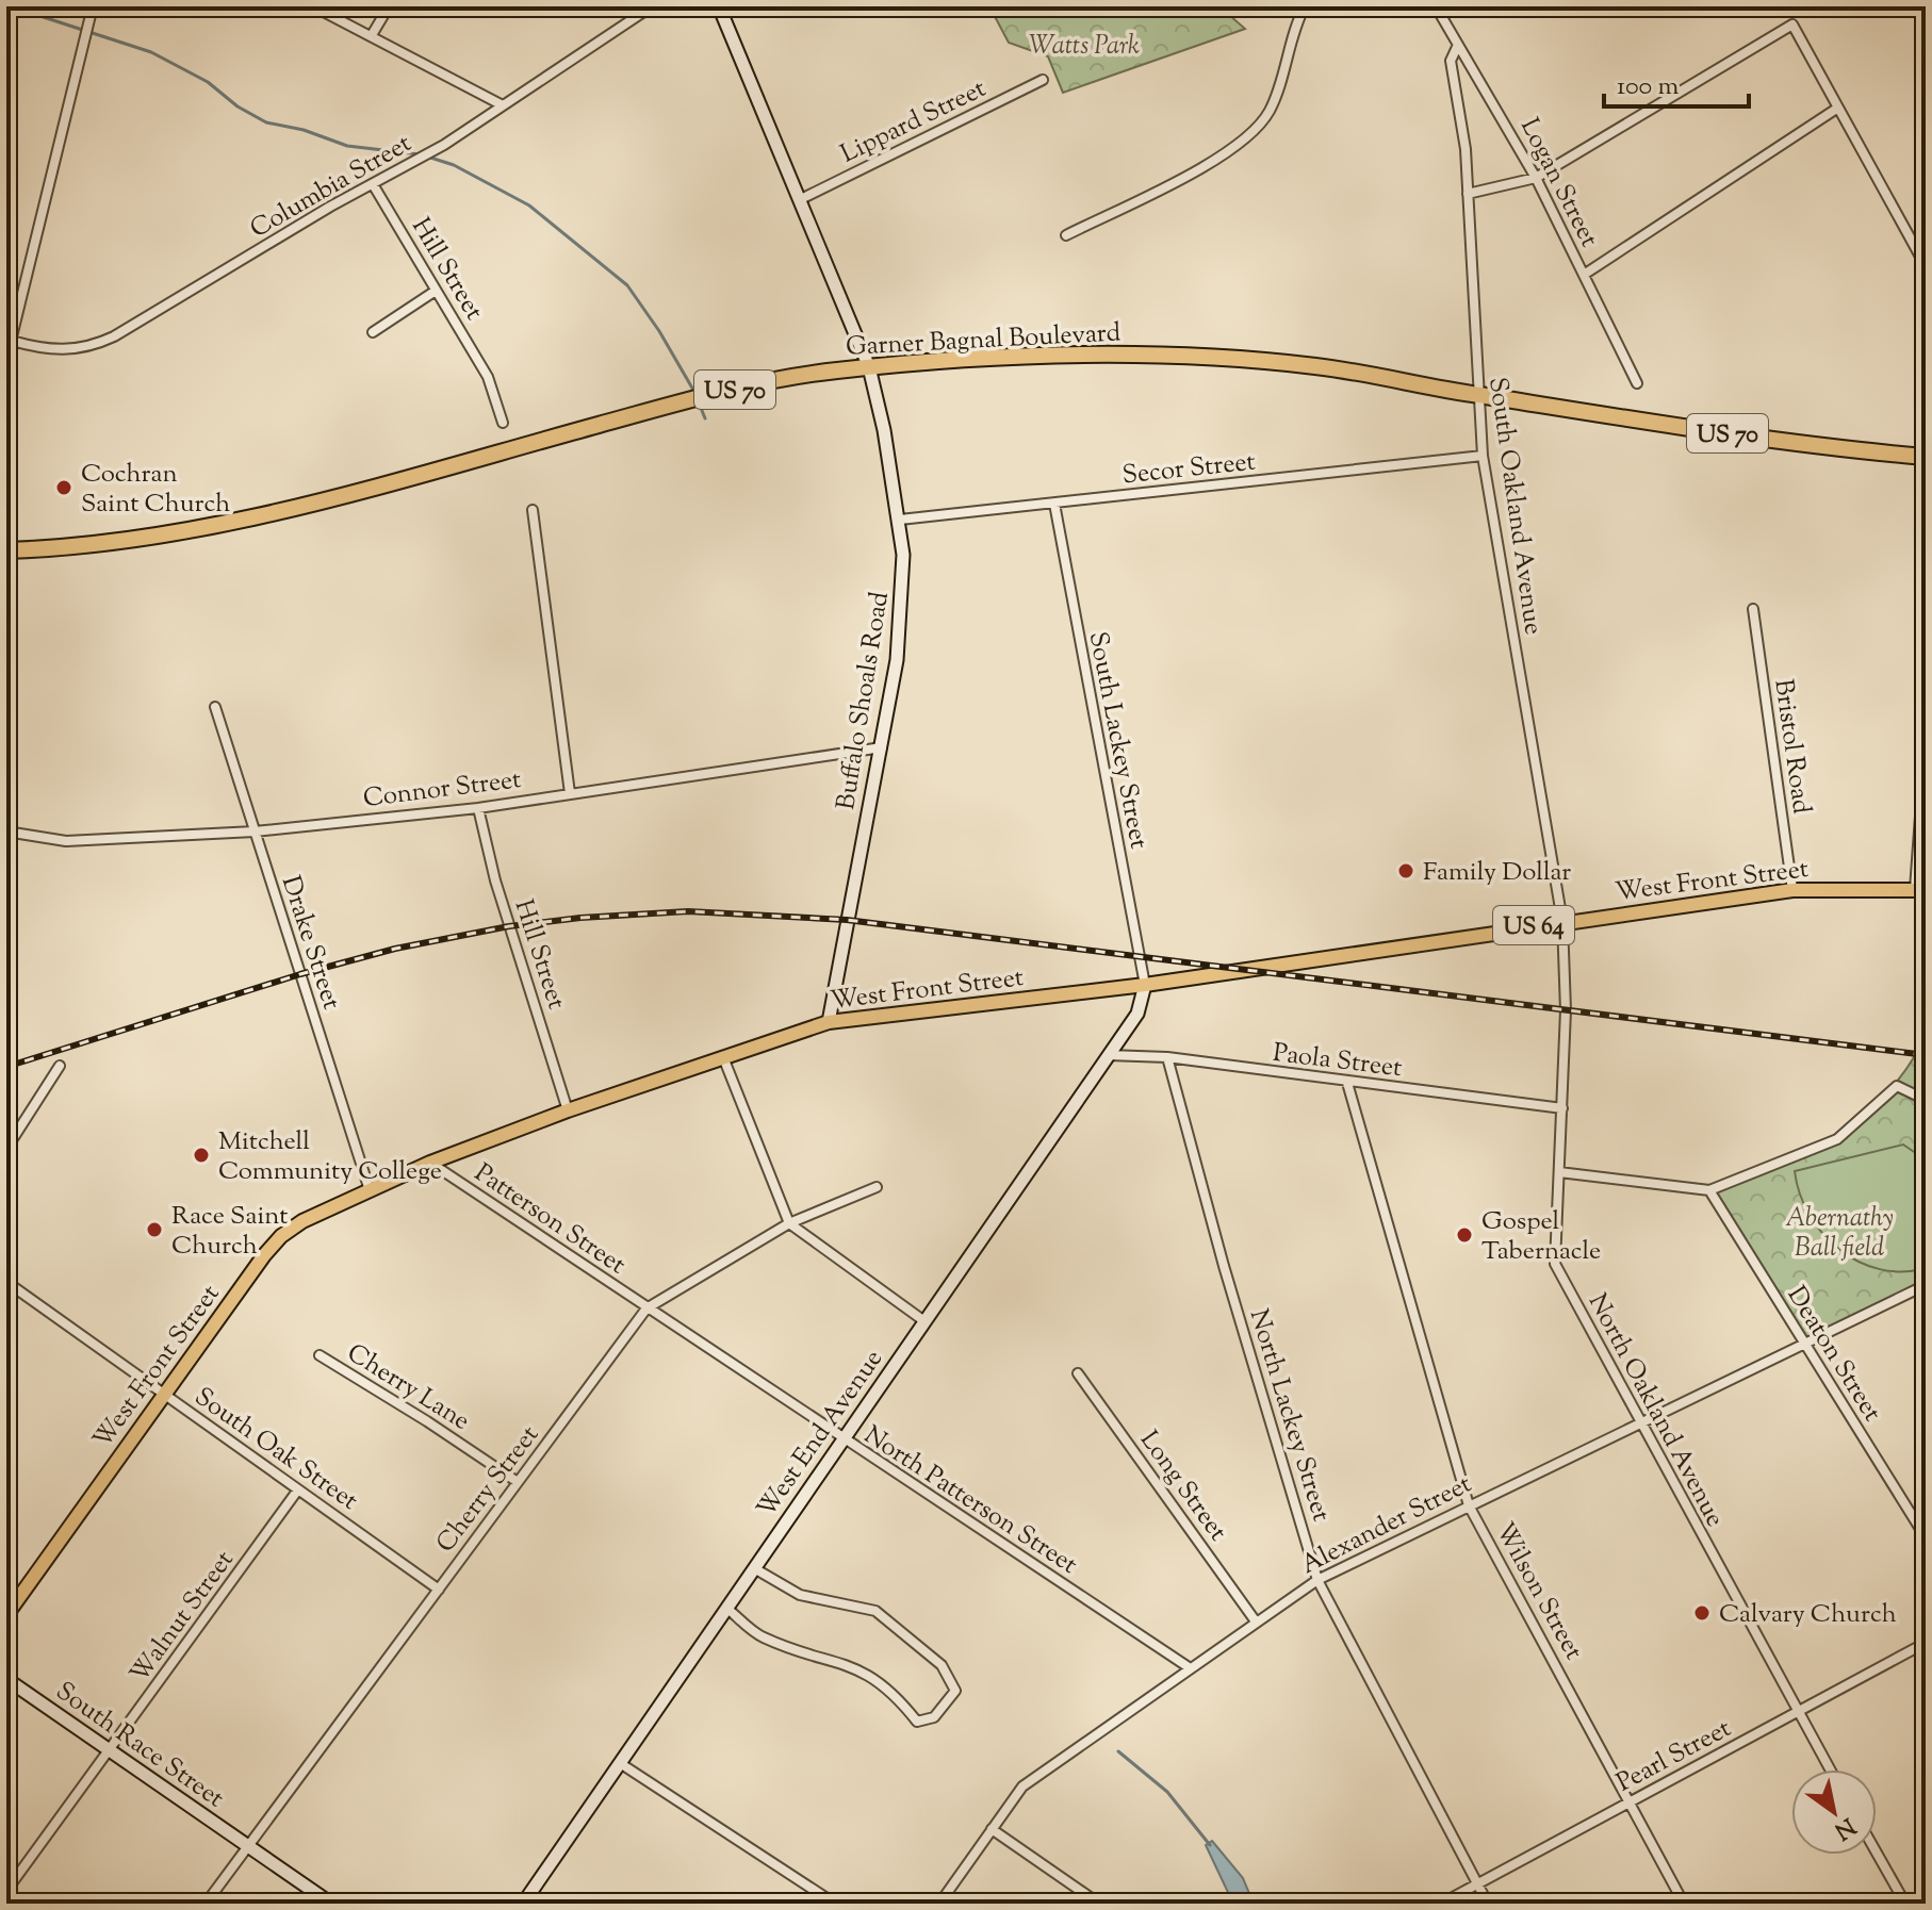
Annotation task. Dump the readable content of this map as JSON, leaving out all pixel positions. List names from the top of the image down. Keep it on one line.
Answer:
{"streets":{"highway":["Garner Bagnal Boulevard","US 70"],"main road":["West Front Street","US 64"],"street":["Lippard Street","Logan Street","Columbia Street","Hill Street","Secor Street","South Oakland Avenue","Buffalo Shoals Road","South Lackey Street","Bristol Road","Connor Street","Drake Street","Paola Street","Patterson Street","Deaton Street","Cherry Lane","North Oakland Avenue","North Lackey Street","West End Avenue","South Oak Street","Long Street","Cherry Street","North Patterson Street","Alexander Street","Wilson Street","Walnut Street","South Race Street","Pearl Street"]},"crossings":[["Lippard Street","Buffalo Shoals Road"],["Logan Street","South Oakland Avenue"],["Columbia Street","Hill Street"],["Hill Street","Connor Street"],["Hill Street","West Front Street"],["Garner Bagnal Boulevard","South Oakland Avenue"],["Garner Bagnal Boulevard","Buffalo Shoals Road"],["Secor Street","South Oakland Avenue"],["Secor Street","Buffalo Shoals Road"],["Secor Street","South Lackey Street"],["South Oakland Avenue","West Front Street"],["South Oakland Avenue","North Oakland Avenue"],["Buffalo Shoals Road","Connor Street"],["Buffalo Shoals Road","West Front Street"],["South Lackey Street","West Front Street"],["South Lackey Street","West End Avenue"],["Bristol Road","West Front Street"],["Connor Street","Drake Street"],["West Front Street","Drake Street"],["West Front Street","Patterson Street"],["West Front Street","North Oakland Avenue"],["West Front Street","West End Avenue"],["West Front Street","South Oak Street"],["Paola Street","North Oakland Avenue"],["Paola Street","North Lackey Street"],["Paola Street","West End Avenue"],["Paola Street","Wilson Street"],["Patterson Street","Cherry Street"],["Patterson Street","North Patterson Street"],["Deaton Street","Alexander Street"],["Cherry Lane","Cherry Street"],["North Oakland Avenue","Alexander Street"],["North Oakland Avenue","Pearl Street"],["North Lackey Street","Alexander Street"],["North Lackey Street","Pearl Street"],["West End Avenue","North Patterson Street"],["South Oak Street","Cherry Street"],["South Oak Street","Walnut Street"],["Long Street","Alexander Street"],["Cherry Street","North Patterson Street"],["Cherry Street","South Race Street"],["North Patterson Street","Alexander Street"],["Alexander Street","Wilson Street"],["Wilson Street","Pearl Street"],["Walnut Street","South Race Street"]],"parks":["Watts Park","Abernathy Ball field"],"places":["Cochran Saint Church","Family Dollar","Mitchell Community College","Race Saint Church","Gospel Tabernacle","Calvary Church"],"scale_bar":"100 m","north":"bottom right"}
